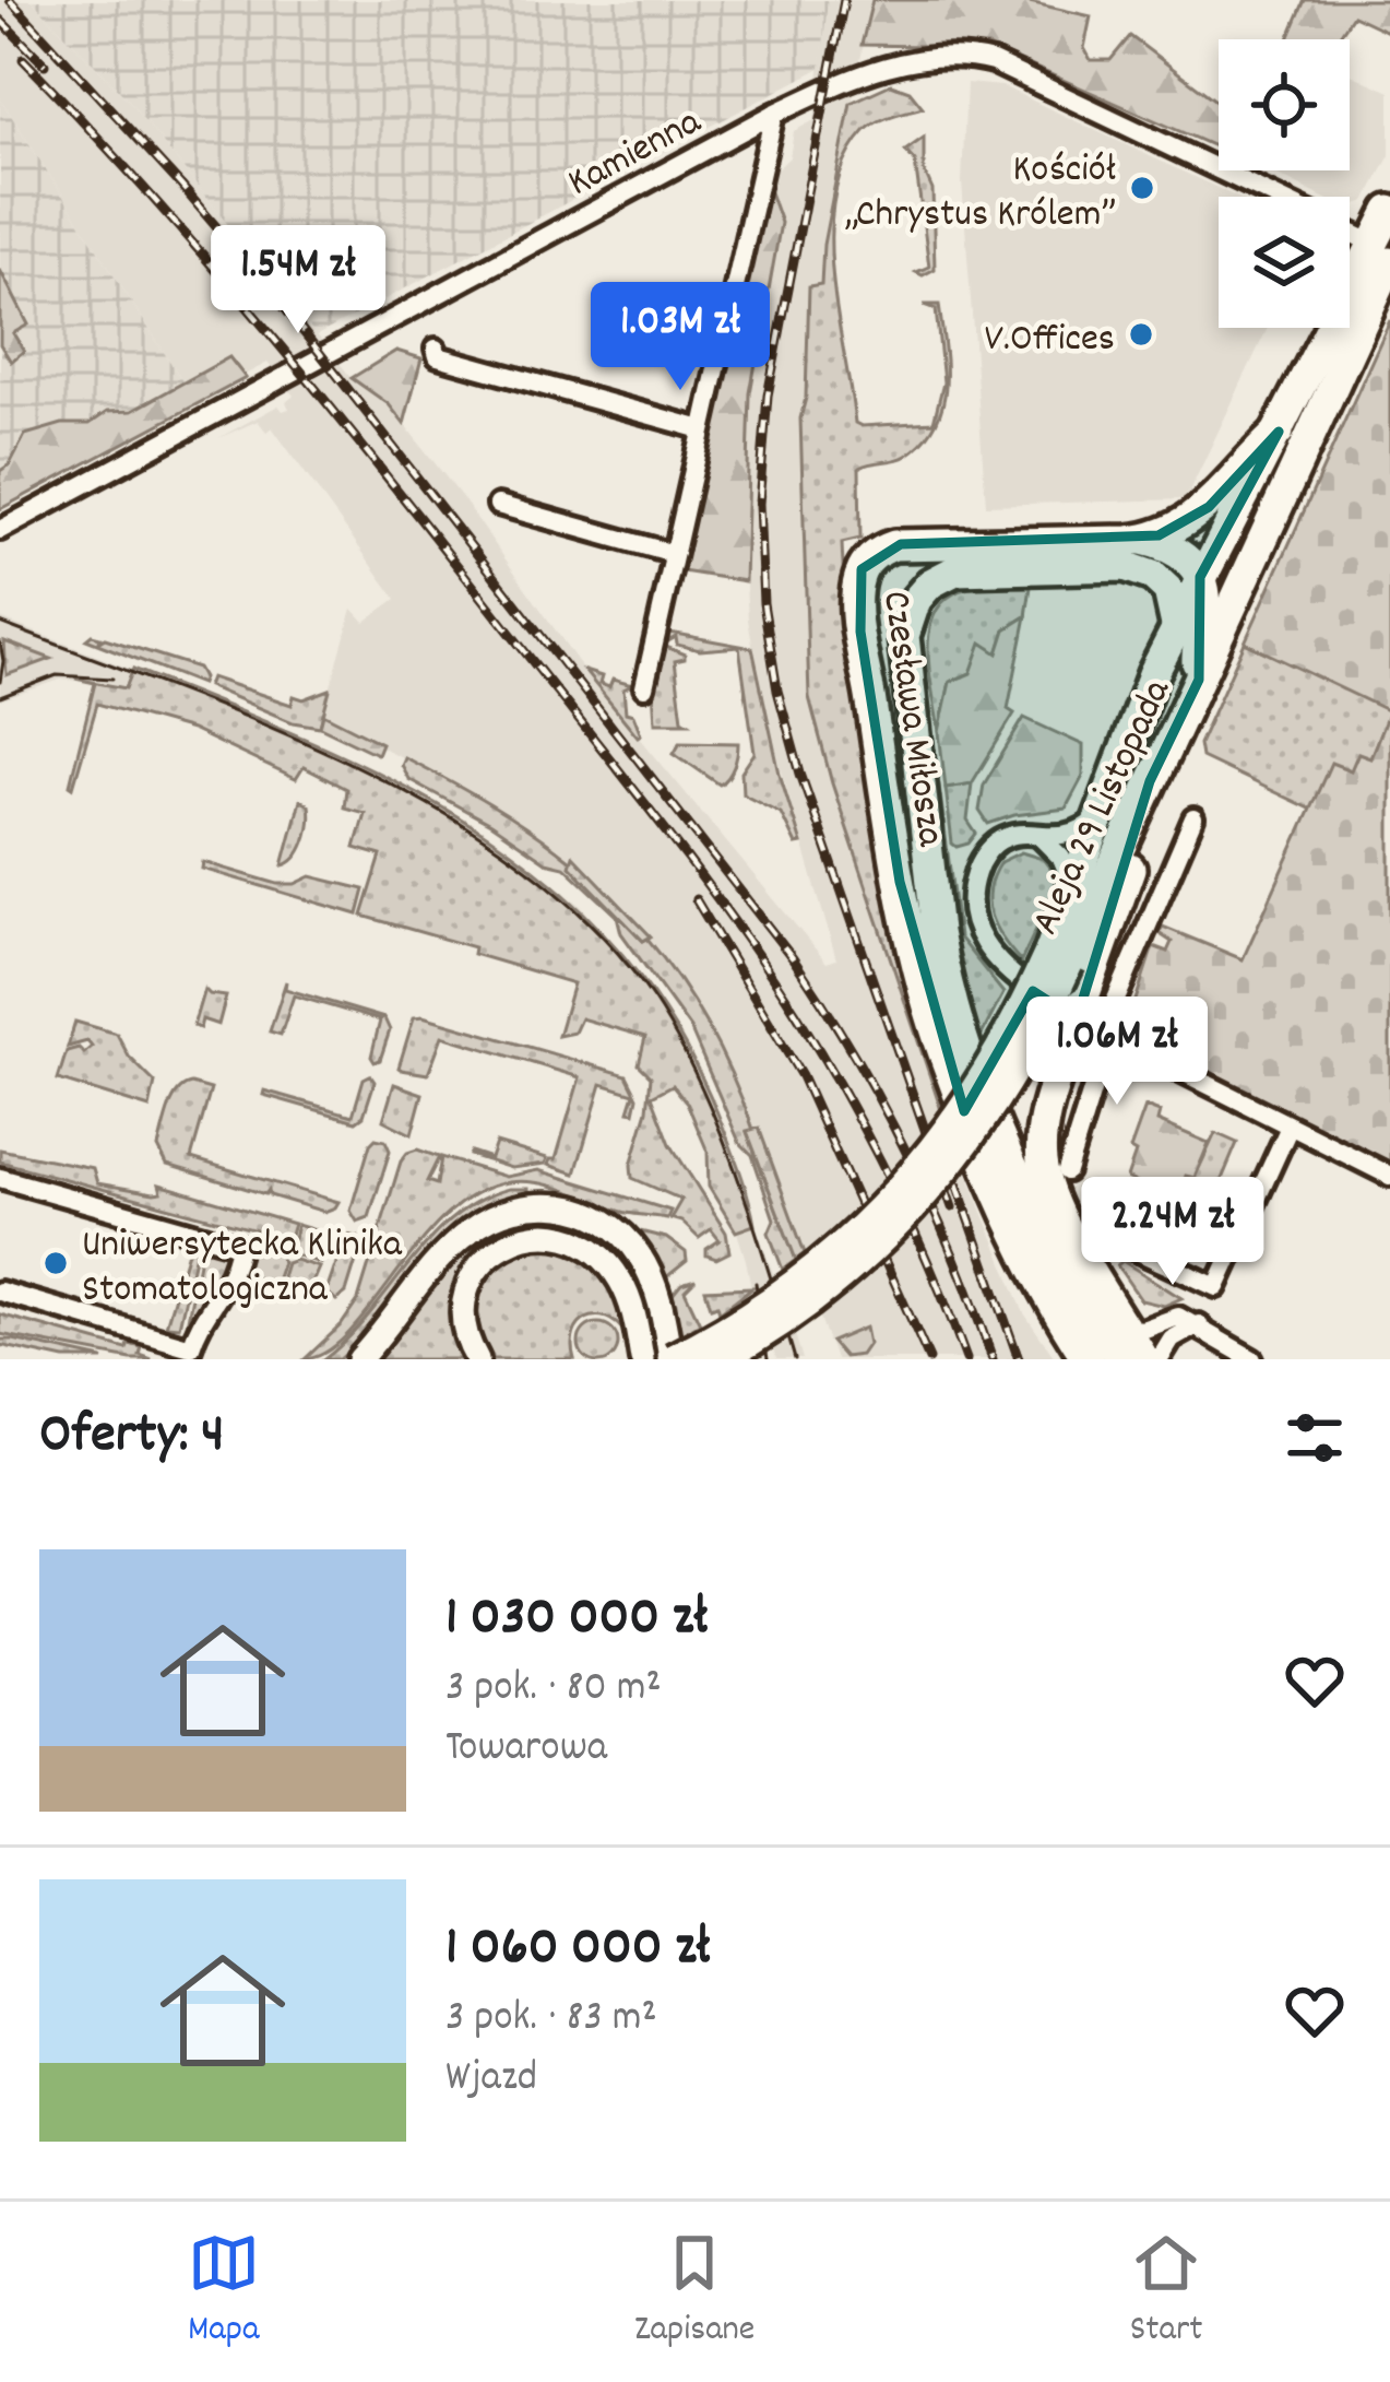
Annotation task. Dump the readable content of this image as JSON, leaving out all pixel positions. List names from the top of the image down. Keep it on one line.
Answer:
{"streets":{"main road":["Czesława Miłosza","Aleja 29 Listopada"],"street":["Kamienna"]},"crossings":[["Kamienna","Aleja 29 Listopada"],["Czesława Miłosza","Aleja 29 Listopada"]],"places":["Kościół „Chrystus Królem”","V.Offices","Uniwersytecka Klinika Stomatologiczna"],"page":{"price":["1.54M zł","1.03M zł","1.06M zł","2.24M zł"],"heading":"Oferty: 4","list":[{"name":"1 030 000 zł","note":"3 pok. · 80 m² · Towarowa"},{"name":"1 060 000 zł","note":"3 pok. · 83 m² · Wjazd"}],"tabs":["Mapa","Zapisane","Start"]}}
